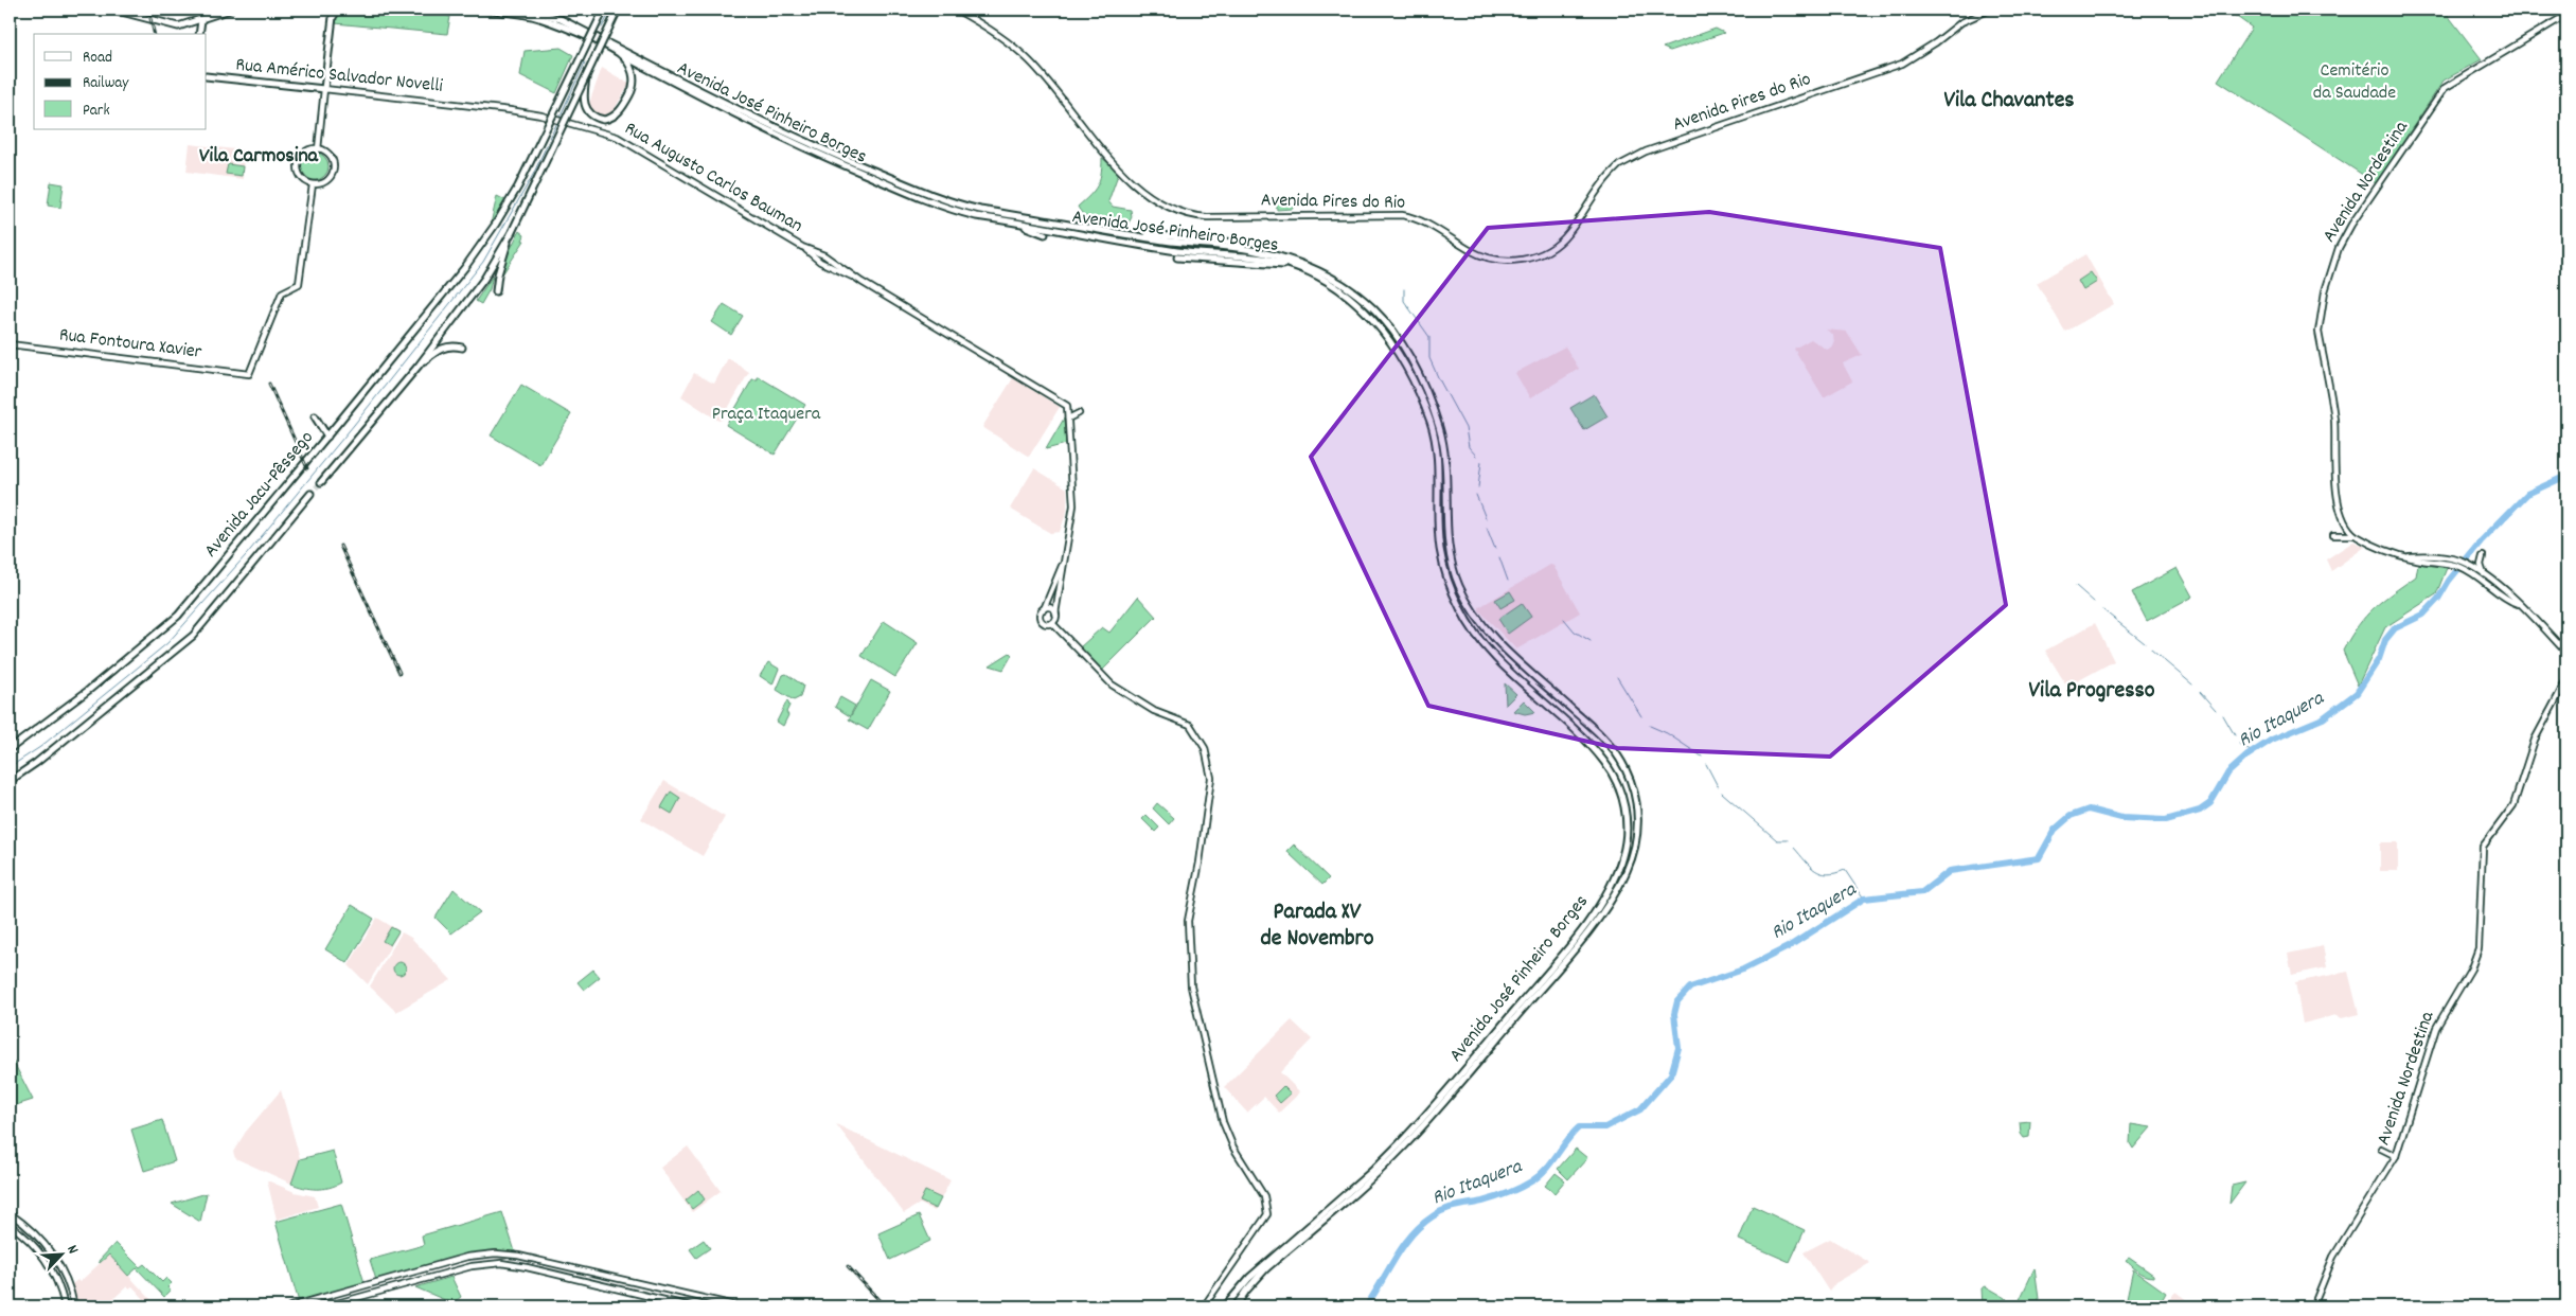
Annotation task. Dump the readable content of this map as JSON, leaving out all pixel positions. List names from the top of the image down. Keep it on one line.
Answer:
{"streets":{"main road":["Rua Américo Salvador Novelli","Avenida Pires do Rio","Avenida José Pinheiro Borges","Rua Augusto Carlos Bauman","Avenida Nordestina","Rua Fontoura Xavier","Avenida Jacu-Pêssego"]},"crossings":[["Rua Américo Salvador Novelli","Rua Augusto Carlos Bauman"]],"districts":["Vila Chavantes","Vila Carmosina","Vila Progresso","Parada XV de Novembro"],"water":["Rio Itaquera"],"parks":["Cemitério da Saudade","Praça Itaquera"],"legend":["Road","Railway","Park"],"north":"top right"}
